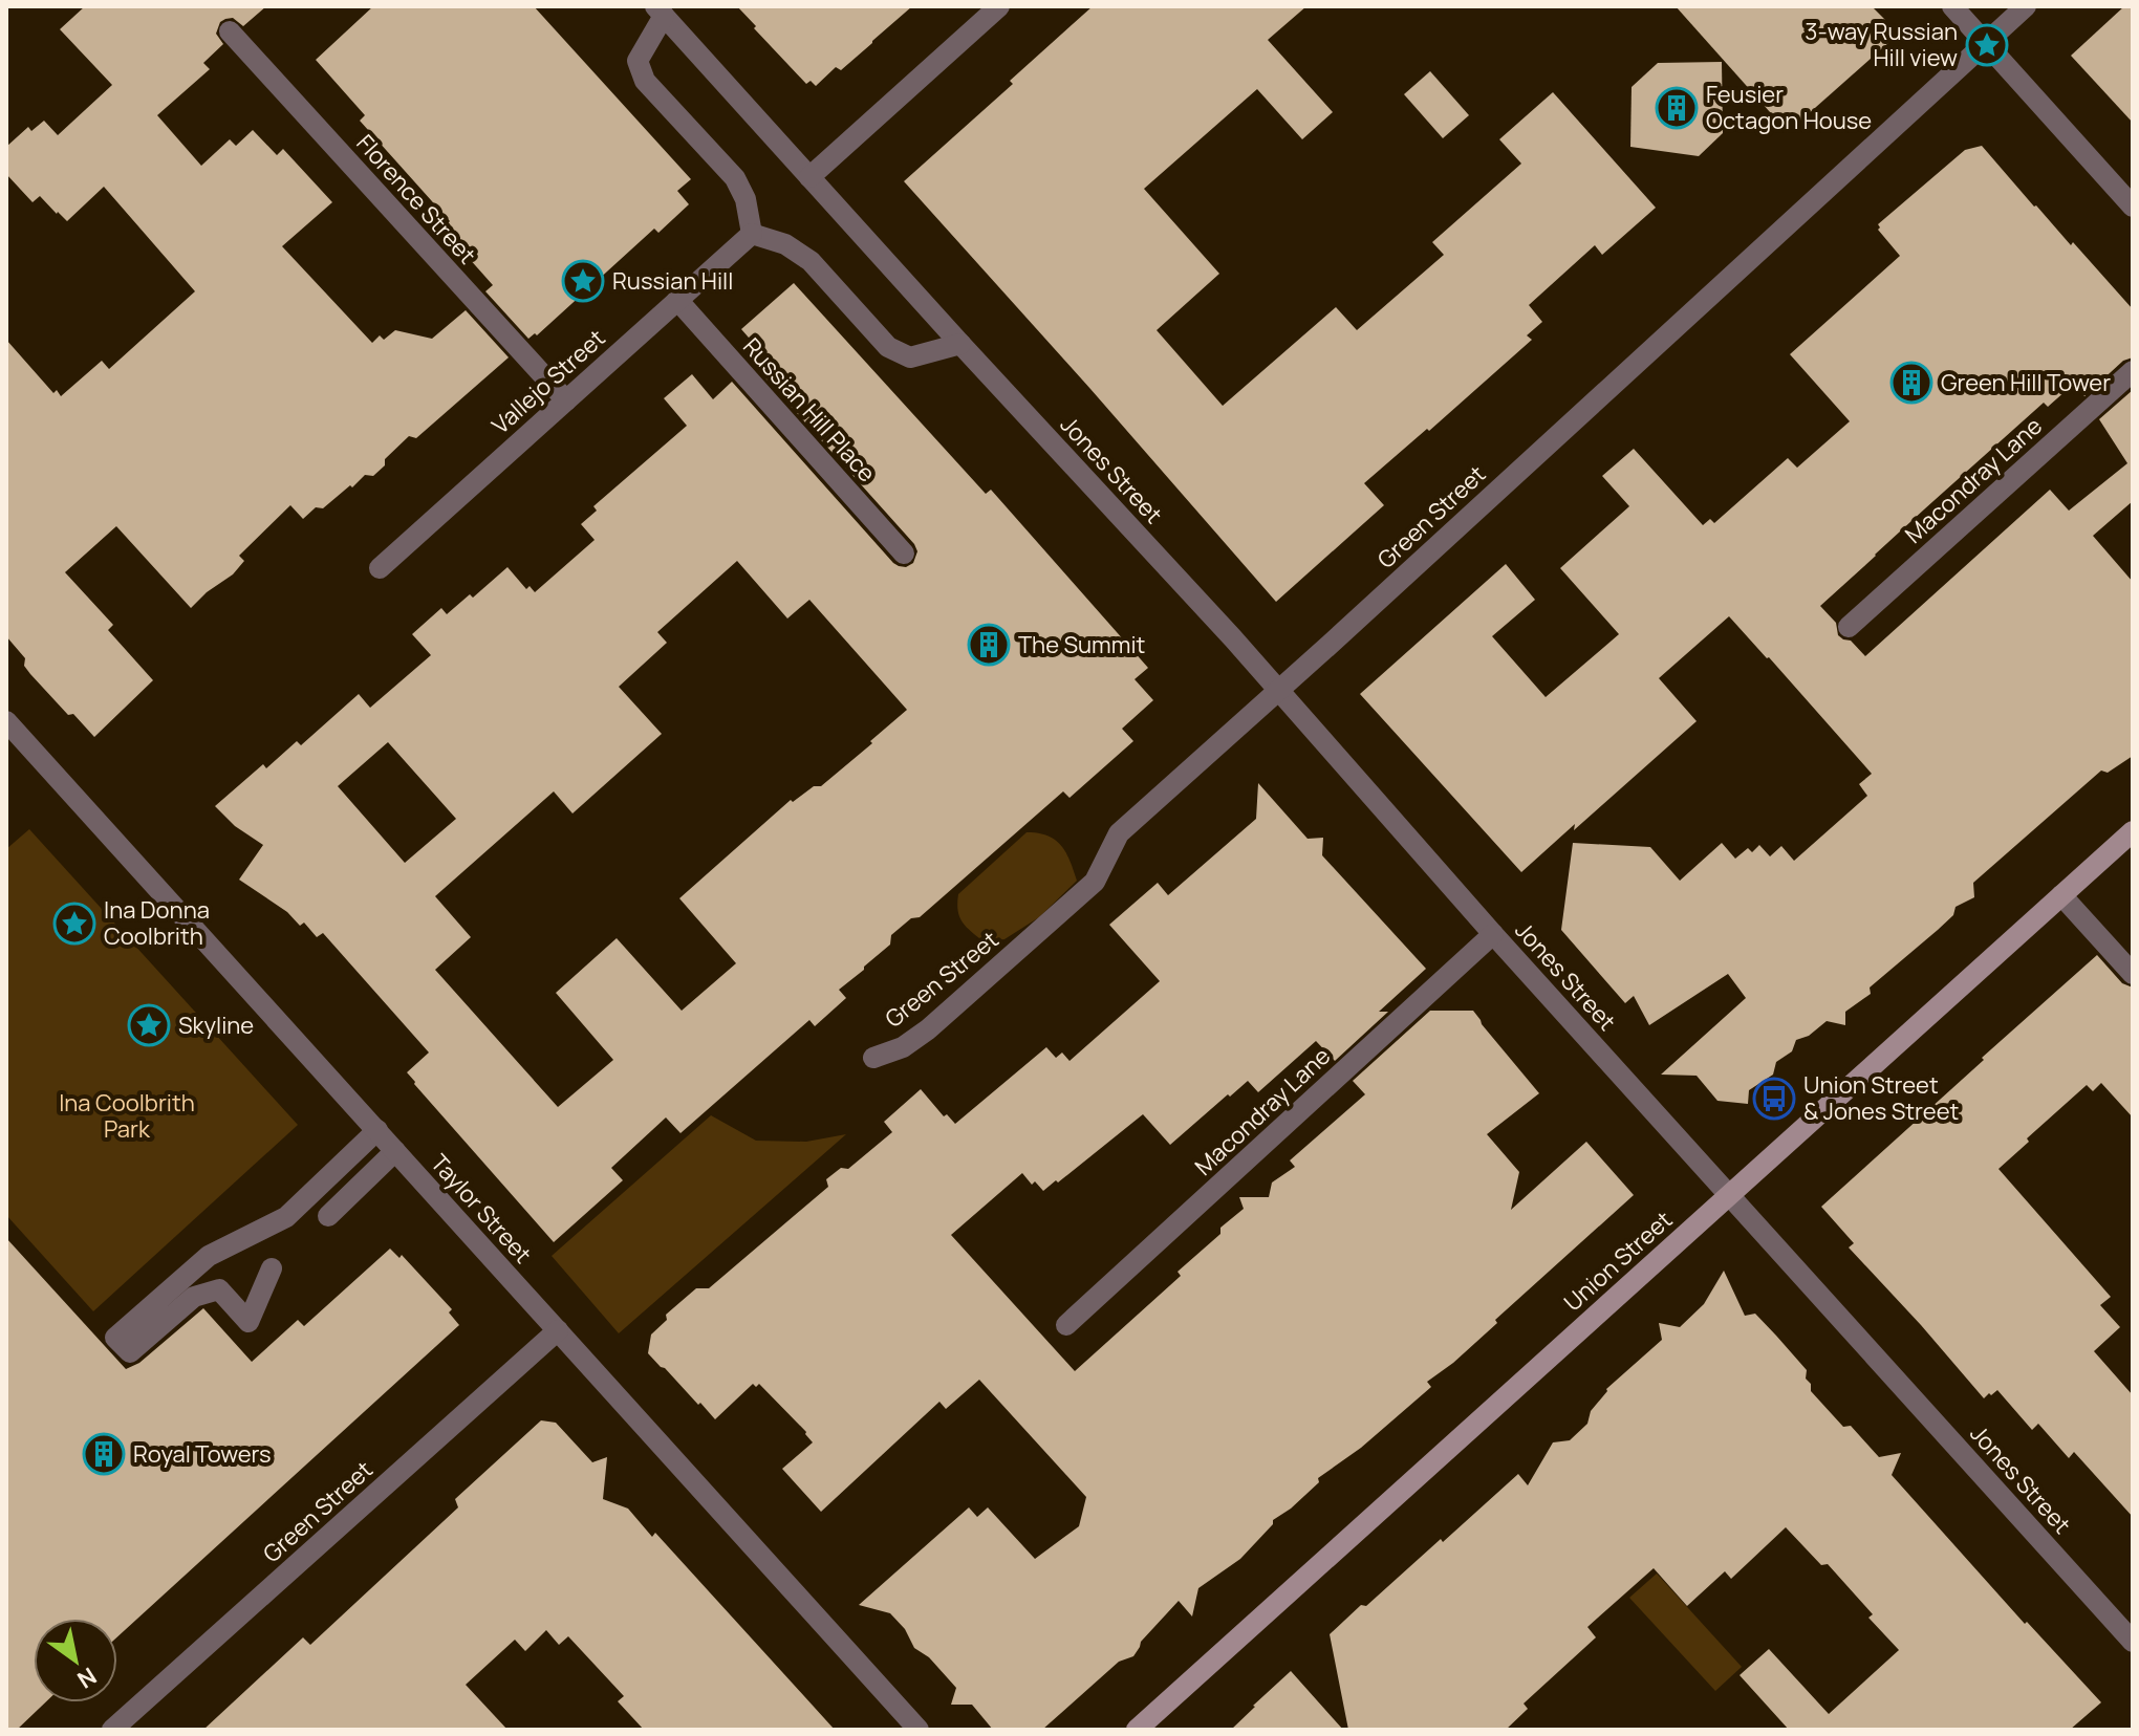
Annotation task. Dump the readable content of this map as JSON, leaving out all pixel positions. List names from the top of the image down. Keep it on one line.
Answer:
{"streets":{"street":["Florence Street","Vallejo Street","Russian Hill Place","Jones Street","Macondray Lane","Green Street","Taylor Street","Union Street"]},"crossings":[["Florence Street","Vallejo Street"],["Vallejo Street","Russian Hill Place"],["Vallejo Street","Jones Street"],["Jones Street","Macondray Lane"],["Jones Street","Green Street"],["Jones Street","Union Street"],["Green Street","Taylor Street"]],"parks":["Ina Coolbrith Park"],"places":{"place":["3-way Russian Hill view","Russian Hill","Ina Donna Coolbrith","Skyline"],"building":["Feusier Octagon House","Green Hill Tower","The Summit","Royal Towers"],"bus stop":["Union Street & Jones Street"]},"north":"bottom right"}
